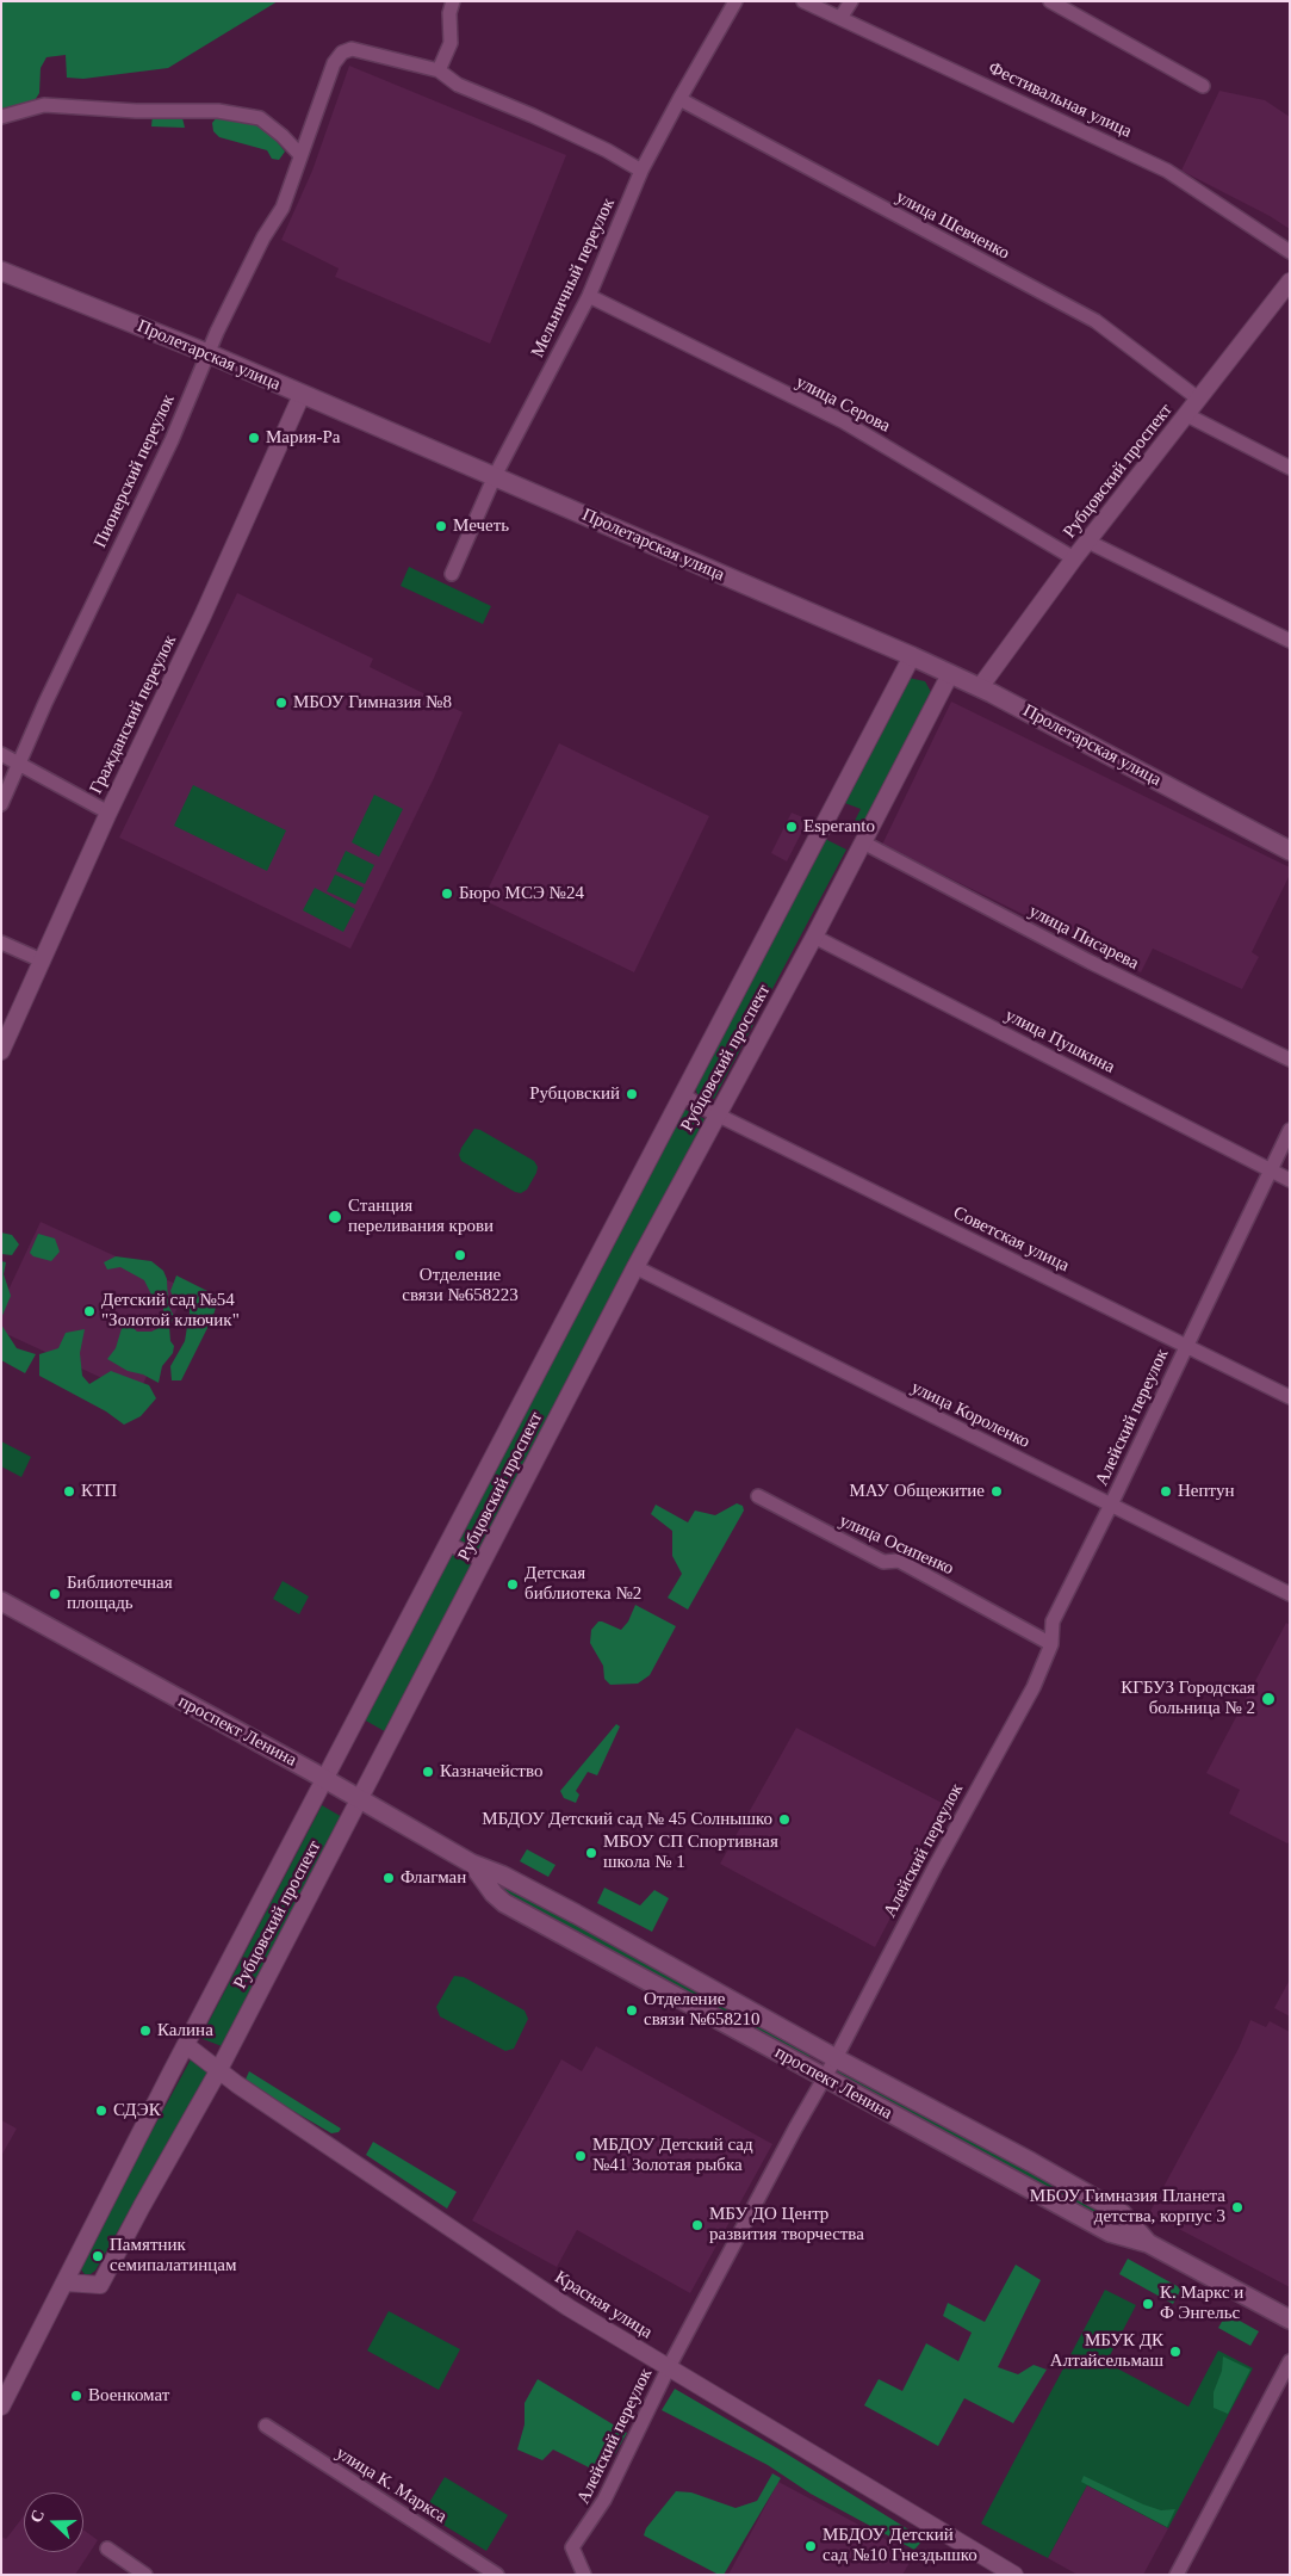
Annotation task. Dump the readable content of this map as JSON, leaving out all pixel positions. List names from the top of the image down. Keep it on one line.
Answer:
{"streets":{"main road":["Пролетарская улица","проспект Ленина"],"street":["Фестивальная улица","улица Шевченко","Мельничный переулок","улица Серова","Пионерский переулок","Рубцовский проспект","Гражданский переулок","улица Писарева","улица Пушкина","Советская улица","улица Короленко","Алейский переулок","улица Осипенко","Красная улица","улица К. Маркса"]},"crossings":[["улица Шевченко","Мельничный переулок"],["улица Шевченко","Рубцовский проспект"],["Мельничный переулок","Пролетарская улица"],["Мельничный переулок","улица Серова"],["Пролетарская улица","Пионерский переулок"],["Пролетарская улица","Рубцовский проспект"],["Пролетарская улица","Гражданский переулок"],["улица Серова","Рубцовский проспект"],["Рубцовский проспект","улица Писарева"],["Рубцовский проспект","улица Пушкина"],["Рубцовский проспект","Советская улица"],["Рубцовский проспект","улица Короленко"],["Рубцовский проспект","проспект Ленина"],["Рубцовский проспект","Красная улица"],["улица Пушкина","Алейский переулок"],["Советская улица","Алейский переулок"],["улица Короленко","Алейский переулок"],["Алейский переулок","улица Осипенко"],["Алейский переулок","проспект Ленина"],["Алейский переулок","Красная улица"]],"places":["Мария-Ра","Мечеть","МБОУ Гимназия №8","Esperanto","Бюро МСЭ №24","Рубцовский","Станция переливания крови","Отделение связи №658223","Детский сад №54 \"Золотой ключик\"","КТП","МАУ Общежитие","Нептун","Детская библиотека №2","Библиотечная площадь","КГБУЗ Городская больница № 2","Казначейство","МБДОУ Детский сад № 45 Солнышко","МБОУ СП Спортивная школа № 1","Флагман","Отделение связи №658210","Калина","СДЭК","МБДОУ Детский сад №41 Золотая рыбка","МБОУ Гимназия Планета детства, корпус 3","МБУ ДО Центр развития творчества","Памятник семипалатинцам","К. Маркс и Ф Энгельс","МБУК ДК Алтайсельмаш","Военкомат","МБДОУ Детский сад №10 Гнездышко"],"north":"left"}
